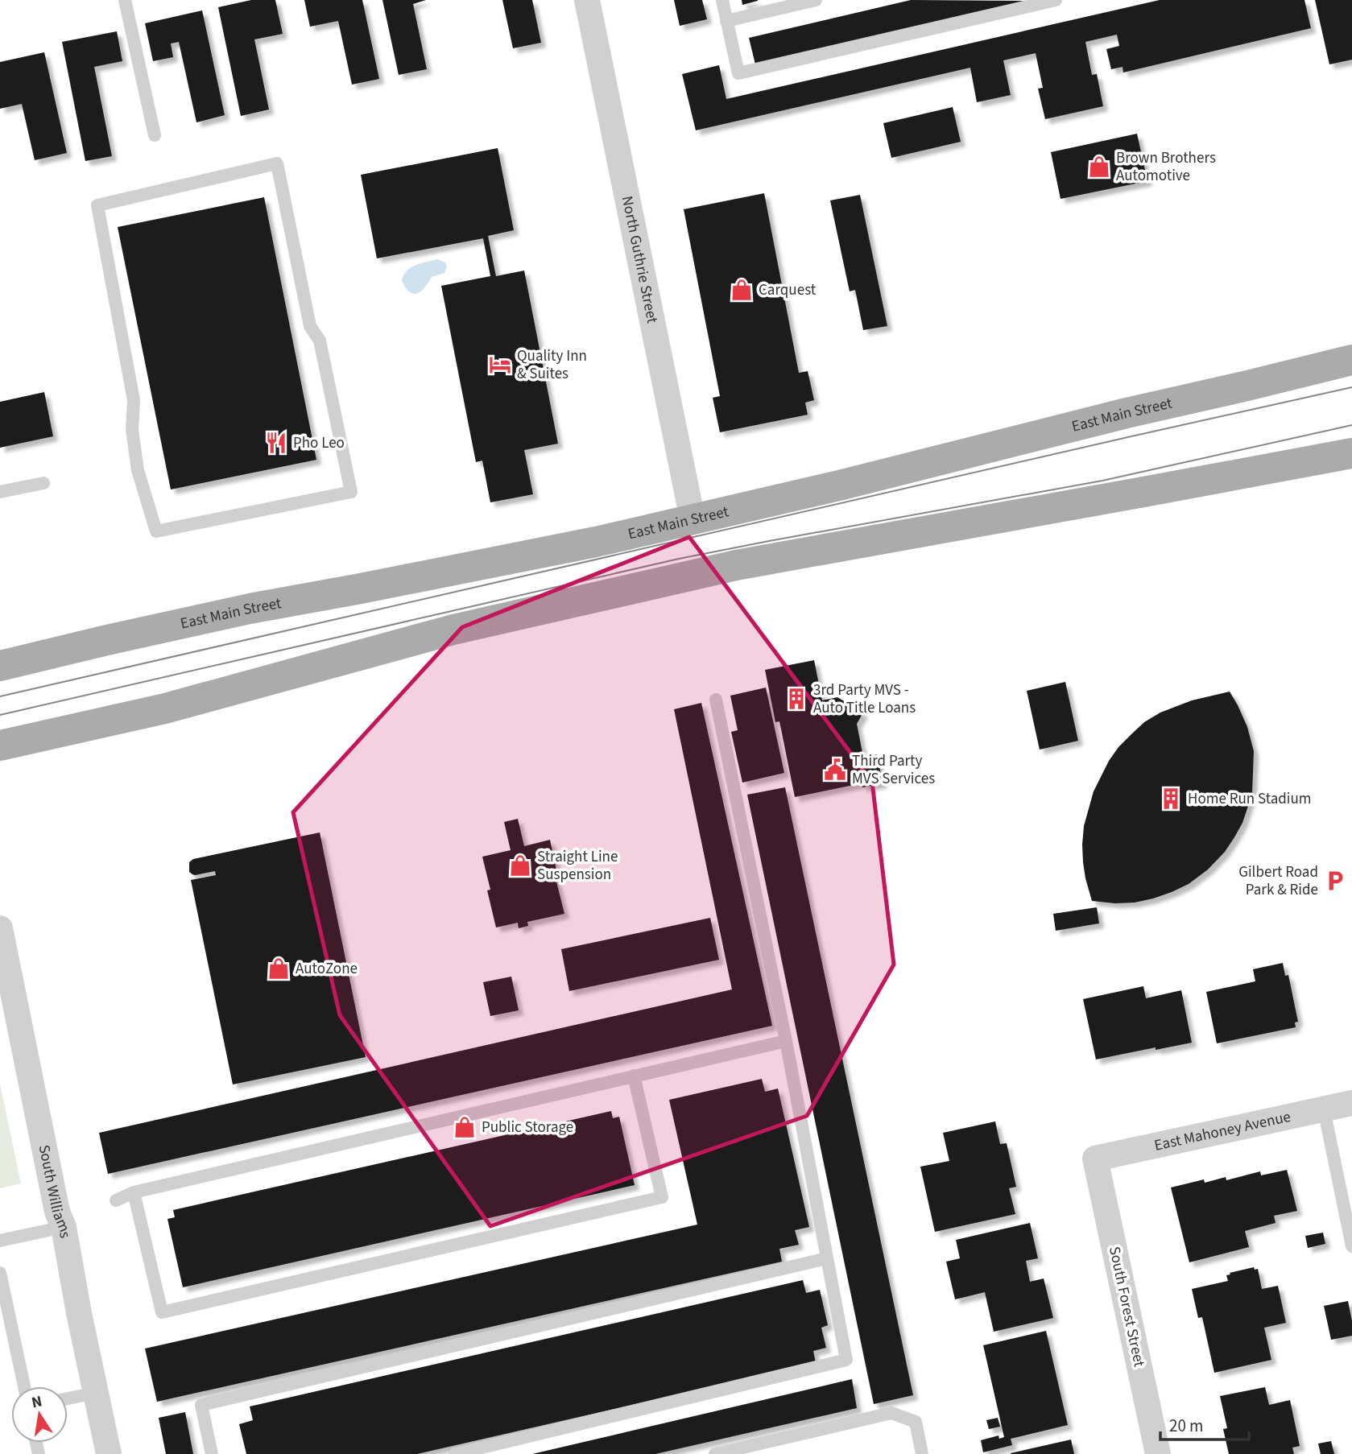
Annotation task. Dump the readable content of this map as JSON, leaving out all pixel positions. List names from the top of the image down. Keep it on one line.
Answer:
{"streets":{"main road":["East Main Street"],"street":["North Guthrie Street","East Mahoney Avenue","South Williams","South Forest Street"]},"crossings":[["North Guthrie Street","East Main Street"],["East Mahoney Avenue","South Forest Street"]],"places":{"shop":["Brown Brothers Automotive","Carquest","Straight Line Suspension","AutoZone","Public Storage"],"hotel":["Quality Inn & Suites"],"restaurant":["Pho Leo"],"building":["3rd Party MVS - Auto Title Loans","Home Run Stadium"],"public building":["Third Party MVS Services"],"parking":["Gilbert Road Park & Ride"]},"scale_bar":"20 m","north":"top"}
